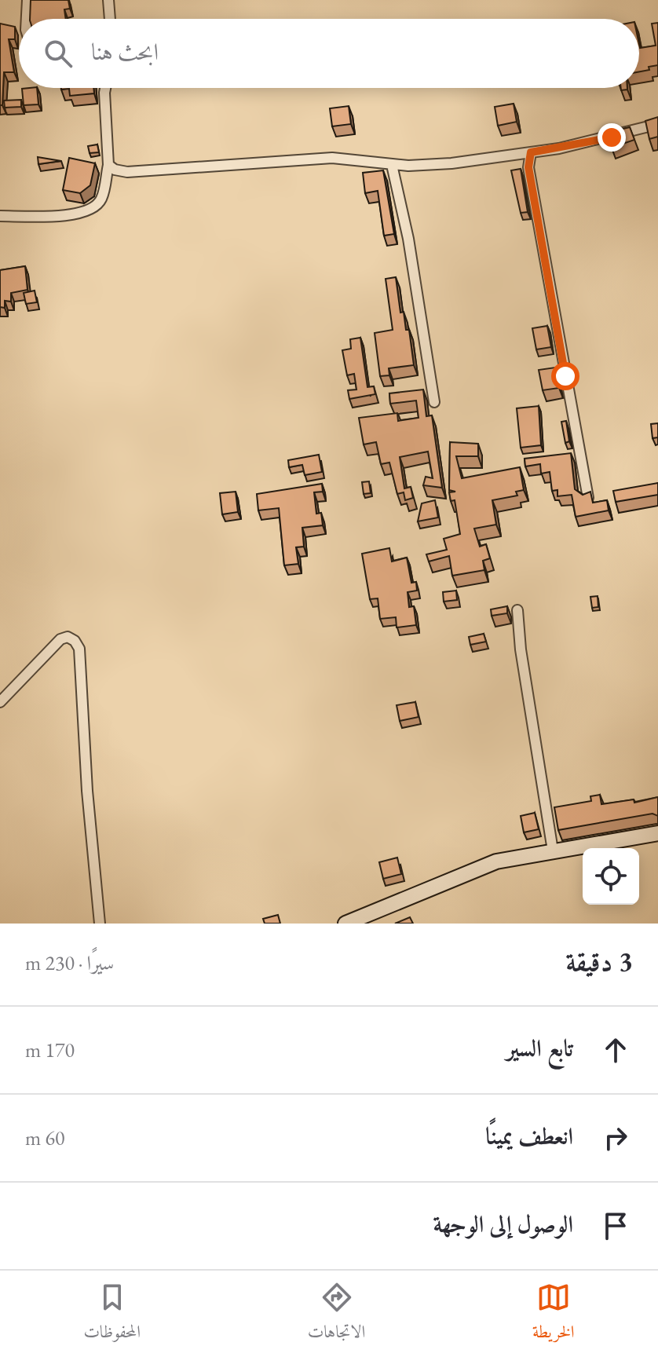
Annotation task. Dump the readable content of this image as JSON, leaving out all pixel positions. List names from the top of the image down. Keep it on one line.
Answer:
{"page":{"search":"ابحث هنا","heading":["3 دقيقة","سيرًا · 230 m"],"list":[["تابع السير","170 m"],["انعطف يمينًا","60 m"],"الوصول إلى الوجهة"],"nav":["الخريطة","الاتجاهات","المحفوظات"]}}
